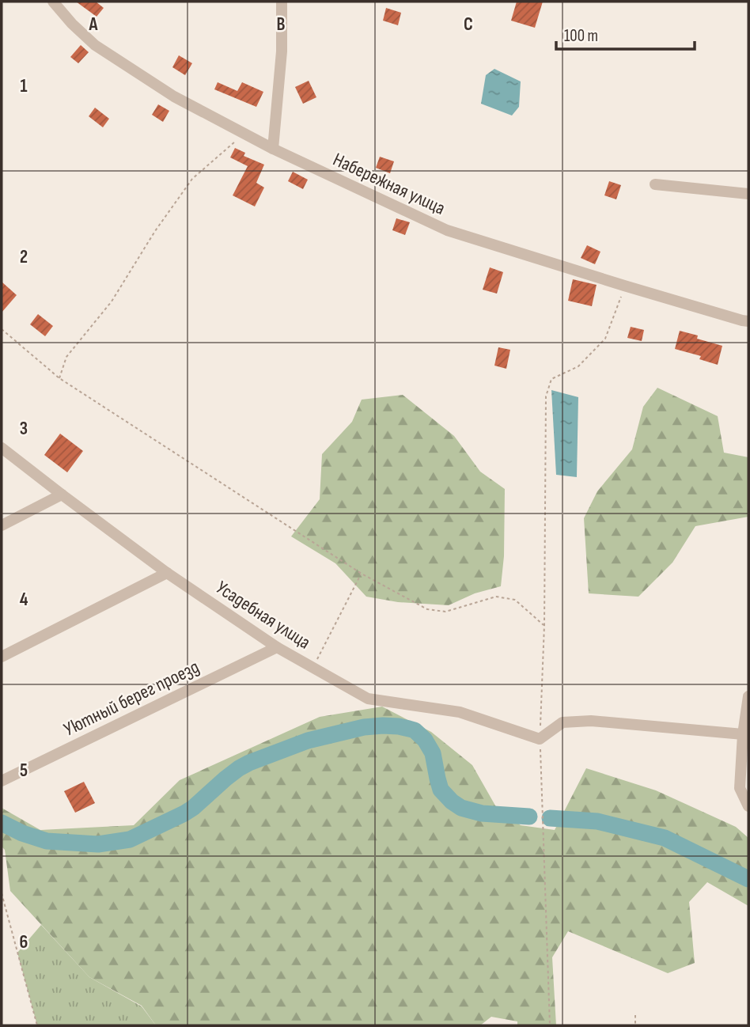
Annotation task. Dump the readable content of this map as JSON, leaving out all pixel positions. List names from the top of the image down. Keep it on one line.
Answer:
{"streets":{"street":["Набережная улица","Усадебная улица","Уютный берег проезд"]},"crossings":[["Усадебная улица","Уютный берег проезд"]],"scale_bar":"100 m","grid":{"columns":["A","B","C"],"rows":["1","2","3","4","5","6"]}}
